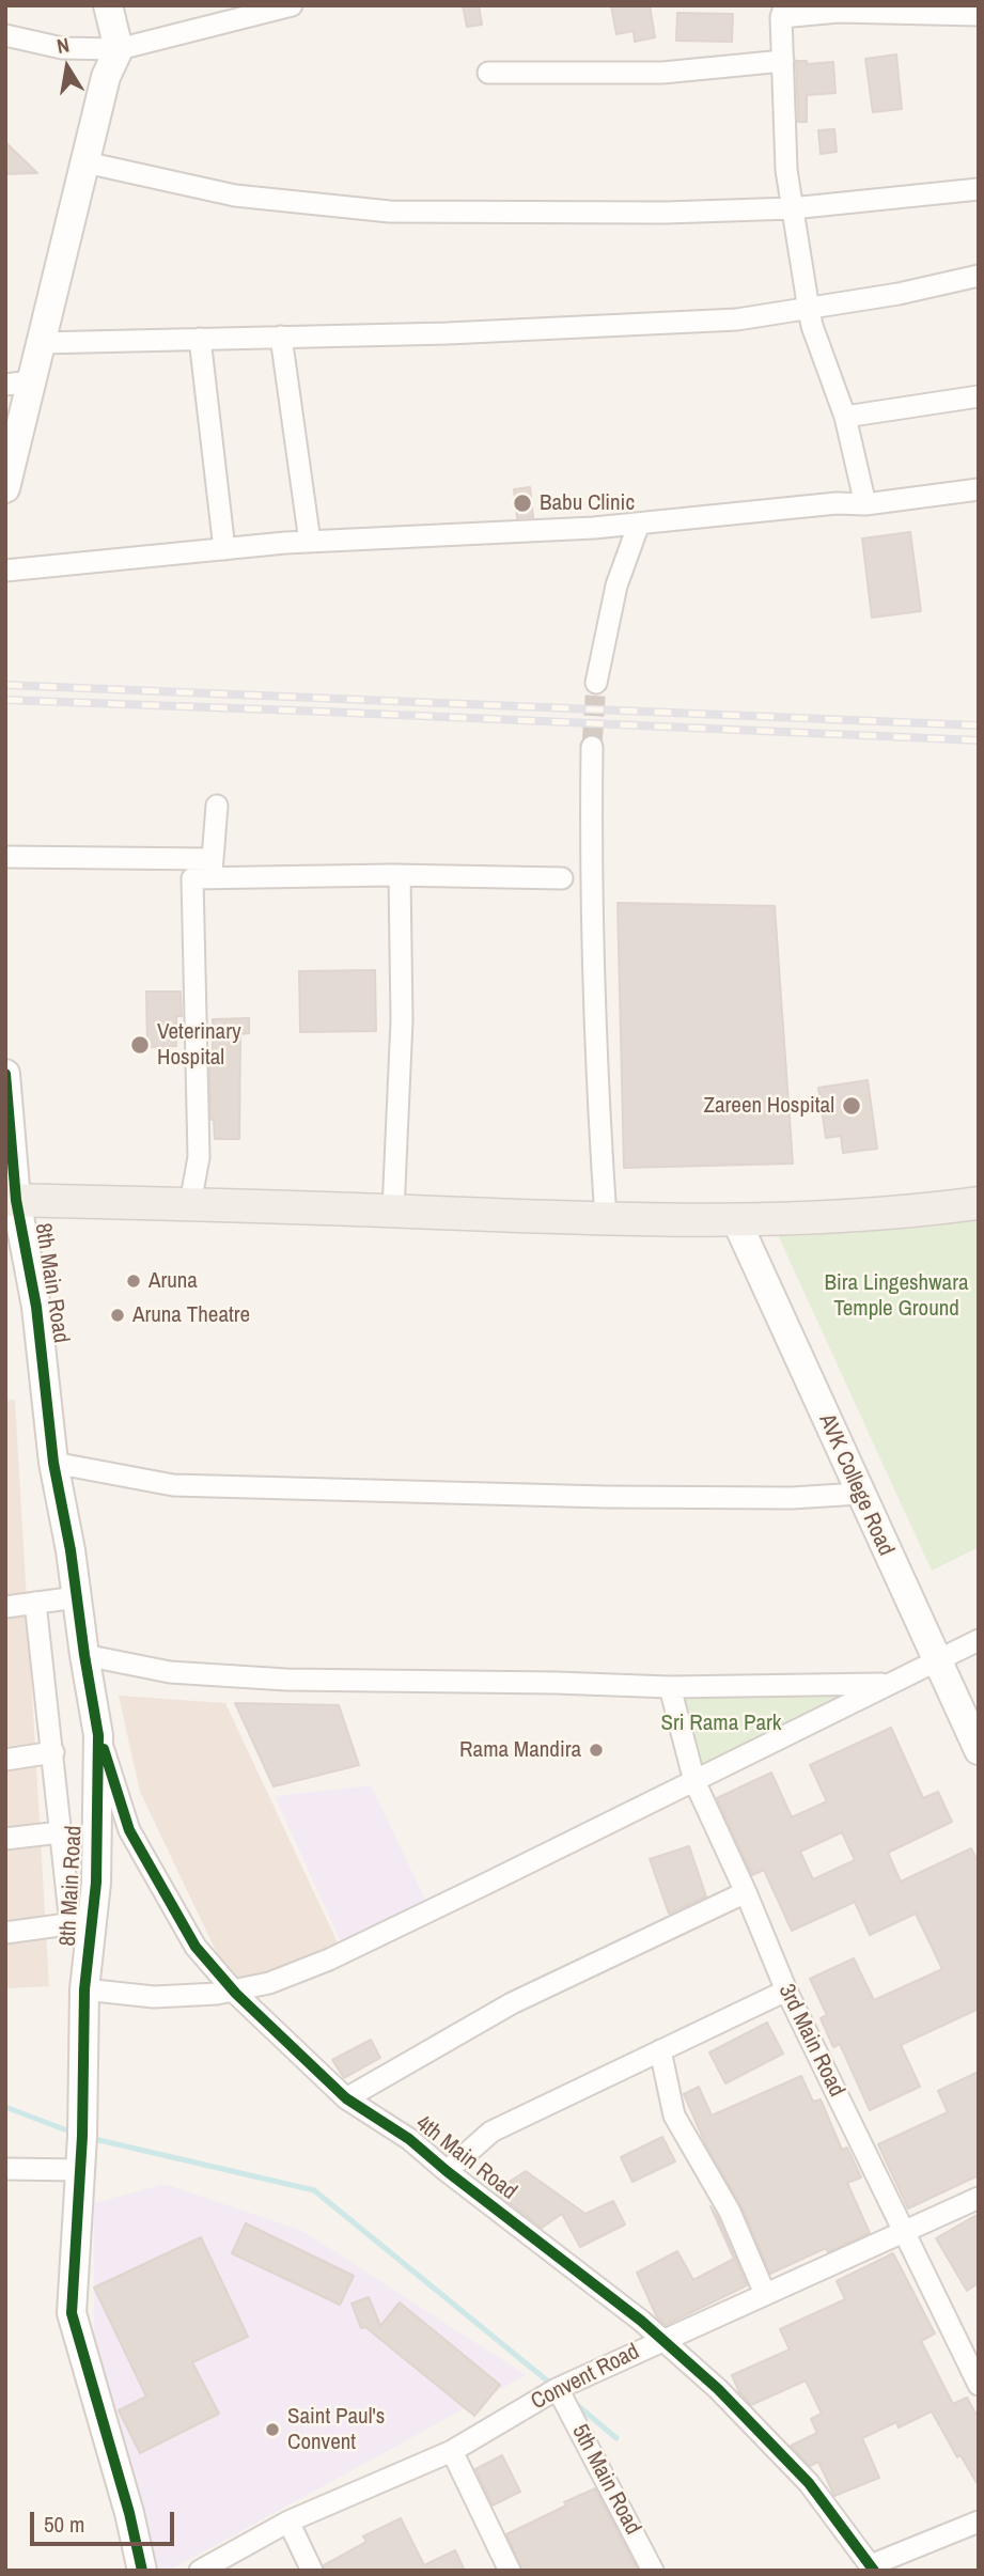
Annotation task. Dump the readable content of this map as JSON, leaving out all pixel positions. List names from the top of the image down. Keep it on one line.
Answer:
{"streets":{"street":["8th Main Road","AVK College Road","3rd Main Road","4th Main Road","Convent Road","5th Main Road"]},"crossings":[["8th Main Road","4th Main Road"],["3rd Main Road","Convent Road"],["4th Main Road","Convent Road"],["Convent Road","5th Main Road"]],"parks":["Bira Lingeshwara Temple Ground","Sri Rama Park"],"places":["Babu Clinic","Veterinary Hospital","Zareen Hospital","Aruna","Aruna Theatre","Rama Mandira","Saint Paul's Convent"],"scale_bar":"50 m","north":"top"}
